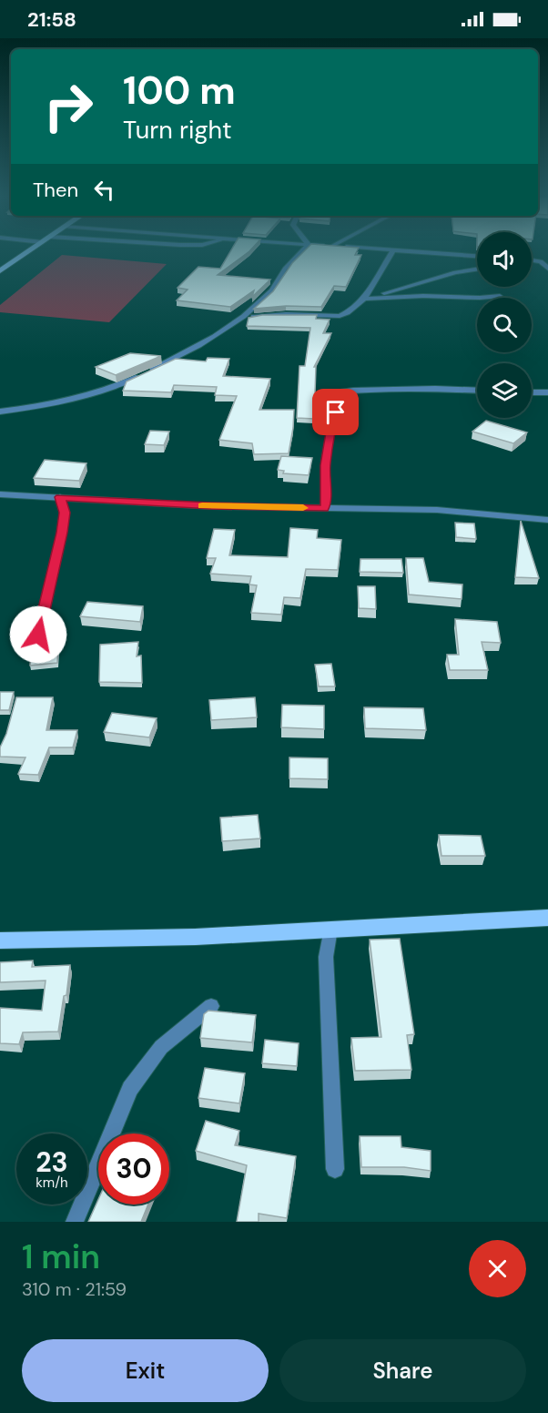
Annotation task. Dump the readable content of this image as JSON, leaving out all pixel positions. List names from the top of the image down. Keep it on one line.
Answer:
{"page":{"status":"21:58","turn":["100 m","Turn right"],"then":"Then","speed":"23 km/h","limit":"30","heading":["1 min","310 m · 21:59"],"buttons":["Exit","Share"]}}
